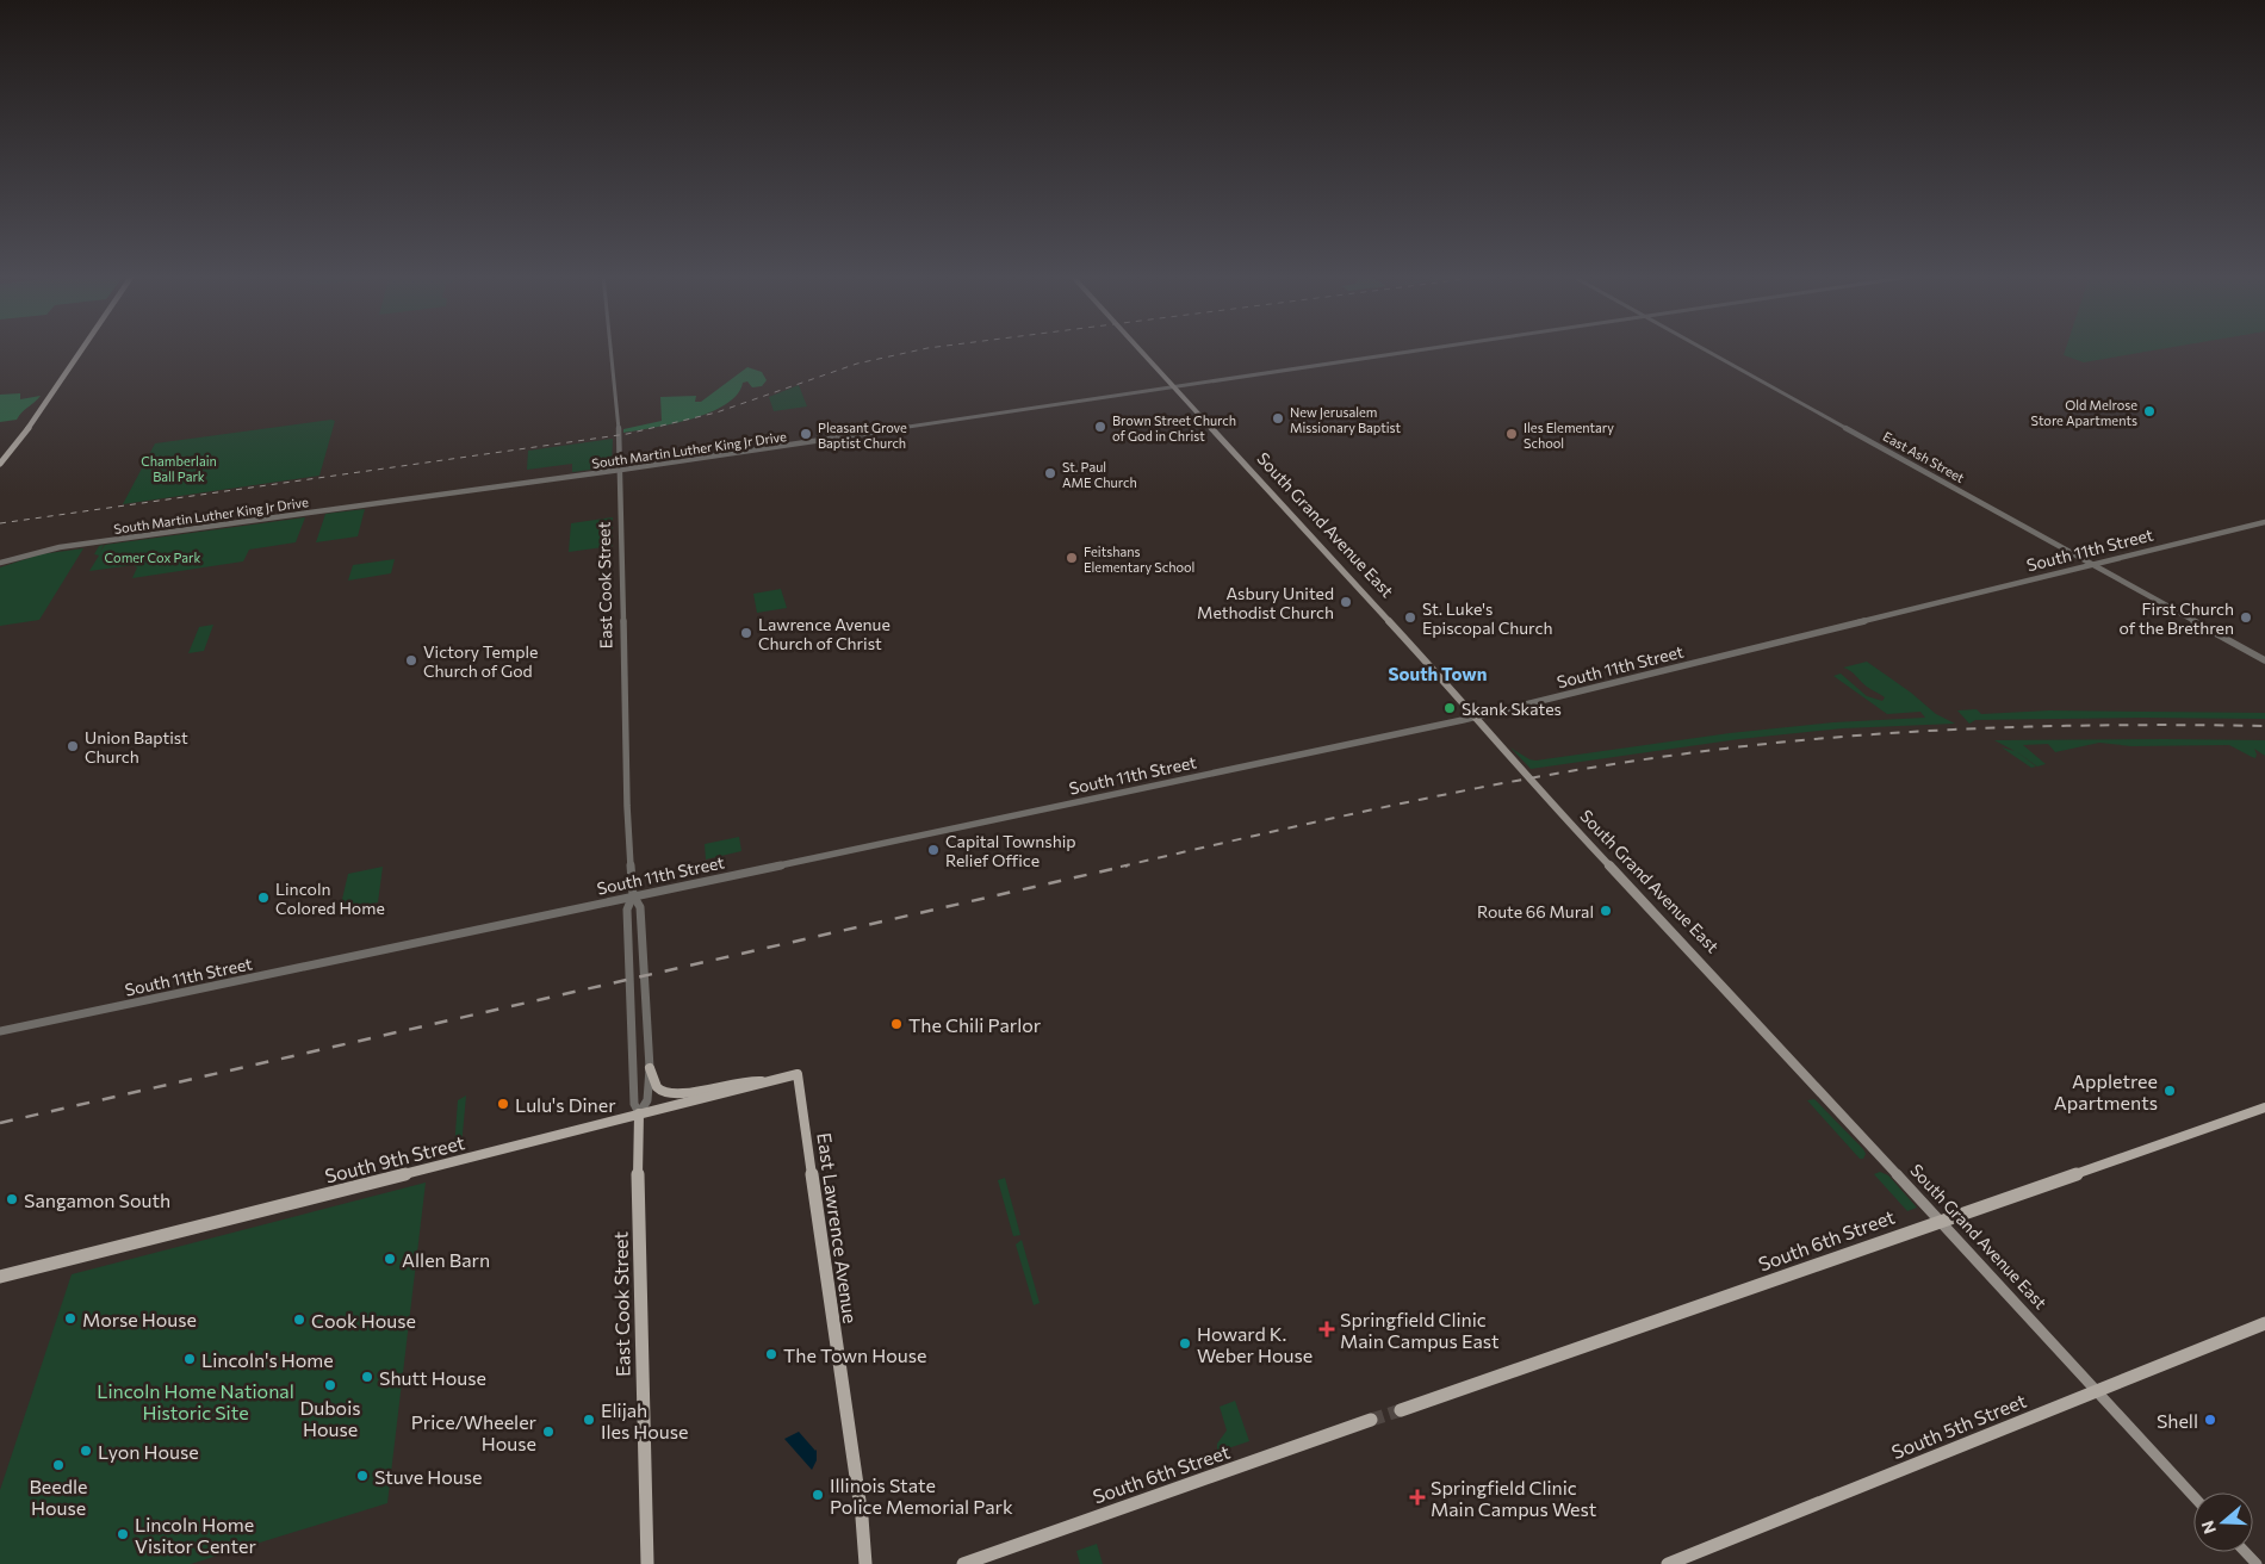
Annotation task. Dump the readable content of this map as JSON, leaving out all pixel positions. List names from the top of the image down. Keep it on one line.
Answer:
{"streets":{"main road":["South Grand Avenue East","East Cook Street","South 9th Street","East Lawrence Avenue","South 6th Street","South 5th Street"],"street":["South Martin Luther King Jr Drive","East Ash Street","South 11th Street"]},"crossings":[["South Martin Luther King Jr Drive","South Grand Avenue East"],["South Martin Luther King Jr Drive","East Cook Street"],["East Ash Street","South 11th Street"],["South Grand Avenue East","South 11th Street"],["South Grand Avenue East","South 6th Street"],["South Grand Avenue East","South 5th Street"],["South 11th Street","East Cook Street"],["East Cook Street","South 9th Street"],["South 9th Street","East Lawrence Avenue"]],"districts":["South Town"],"parks":["Chamberlain Ball Park","Comer Cox Park","Lincoln Home National Historic Site"],"places":{"other":["Old Melrose Store Apartments","New Jerusalem Missionary Baptist","Brown Street Church of God in Christ","Pleasant Grove Baptist Church","Iles Elementary School","St. Paul AME Church","Feitshans Elementary School","Asbury United Methodist Church","St. Luke's Episcopal Church","First Church of the Brethren","Lawrence Avenue Church of Christ","Victory Temple Church of God","Skank Skates","Union Baptist Church","Capital Township Relief Office","Lincoln Colored Home","Route 66 Mural","The Chili Parlor","Appletree Apartments","Lulu's Diner","Sangamon South","Allen Barn","Morse House","Cook House","Howard K. Weber House","The Town House","Lincoln's Home","Shutt House","Dubois House","Elijah Iles House","Shell","Price/Wheeler House","Lyon House","Beedle House","Stuve House","Illinois State Police Memorial Park","Lincoln Home Visitor Center"],"health":["Springfield Clinic Main Campus East","Springfield Clinic Main Campus West"]},"north":"left"}
